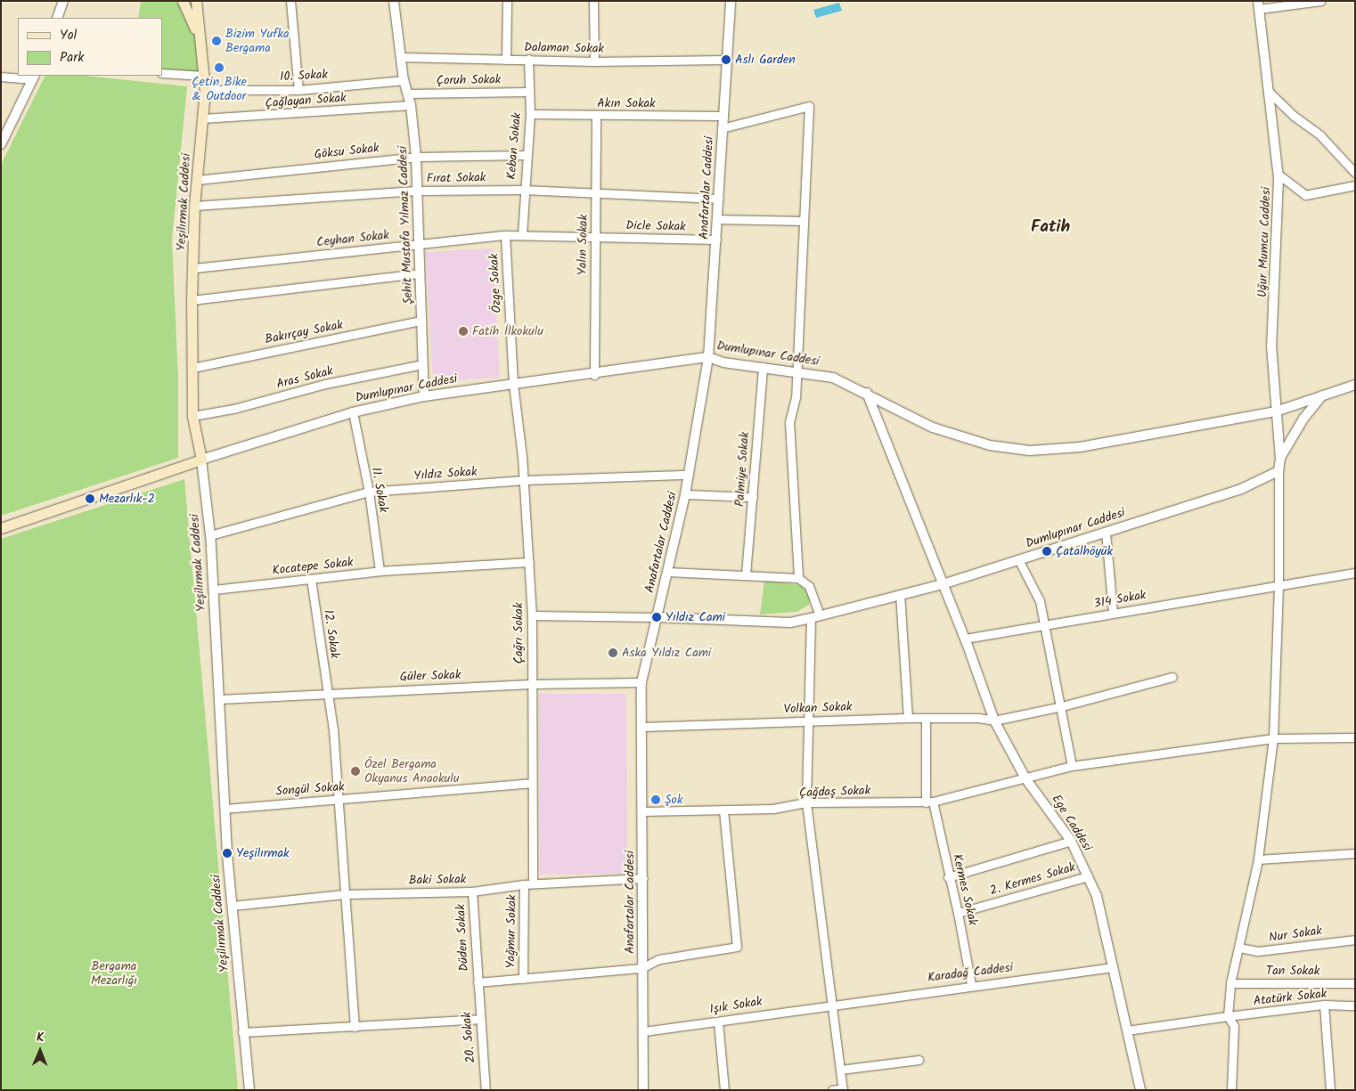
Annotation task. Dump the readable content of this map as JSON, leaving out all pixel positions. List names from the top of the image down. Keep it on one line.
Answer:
{"streets":{"main road":["Yeşilırmak Caddesi","Dumlupınar Caddesi"],"street":["Dalaman Sokak","10. Sokak","Çoruh Sokak","Çağlayan Sokak","Akın Sokak","Keban Sokak","Göksu Sokak","Fırat Sokak","Anafartalar Caddesi","Şehit Mustafa Yılmaz Caddesi","Dicle Sokak","Ceyhan Sokak","Uğur Mumcu Caddesi","Yalın Sokak","Özge Sokak","Bakırçay Sokak","Aras Sokak","Palmiye Sokak","Yıldız Sokak","11. Sokak","Kocatepe Sokak","314 Sokak","Çağrı Sokak","12. Sokak","Güler Sokak","Volkan Sokak","Songül Sokak","Çağdaş Sokak","Ege Caddesi","2. Kermes Sokak","Baki Sokak","Kermes Sokak","Yağmur Sokak","Nur Sokak","Düden Sokak","Tan Sokak","Karadağ Caddesi","Atatürk Sokak","Işık Sokak","20. Sokak"]},"crossings":[["Dalaman Sokak","Keban Sokak"],["Dalaman Sokak","Anafartalar Caddesi"],["Dalaman Sokak","Şehit Mustafa Yılmaz Caddesi"],["10. Sokak","Yeşilırmak Caddesi"],["10. Sokak","Şehit Mustafa Yılmaz Caddesi"],["Çoruh Sokak","Keban Sokak"],["Çoruh Sokak","Şehit Mustafa Yılmaz Caddesi"],["Çağlayan Sokak","Yeşilırmak Caddesi"],["Çağlayan Sokak","Şehit Mustafa Yılmaz Caddesi"],["Akın Sokak","Keban Sokak"],["Akın Sokak","Anafartalar Caddesi"],["Akın Sokak","Yalın Sokak"],["Keban Sokak","Göksu Sokak"],["Keban Sokak","Fırat Sokak"],["Keban Sokak","Ceyhan Sokak"],["Göksu Sokak","Yeşilırmak Caddesi"],["Göksu Sokak","Şehit Mustafa Yılmaz Caddesi"],["Fırat Sokak","Anafartalar Caddesi"],["Fırat Sokak","Yeşilırmak Caddesi"],["Fırat Sokak","Şehit Mustafa Yılmaz Caddesi"],["Fırat Sokak","Yalın Sokak"],["Anafartalar Caddesi","Dicle Sokak"],["Anafartalar Caddesi","Dumlupınar Caddesi"],["Anafartalar Caddesi","Yıldız Sokak"],["Anafartalar Caddesi","Güler Sokak"],["Anafartalar Caddesi","Volkan Sokak"],["Anafartalar Caddesi","Çağdaş Sokak"],["Anafartalar Caddesi","Baki Sokak"],["Anafartalar Caddesi","Işık Sokak"],["Yeşilırmak Caddesi","Ceyhan Sokak"],["Yeşilırmak Caddesi","Bakırçay Sokak"],["Yeşilırmak Caddesi","Dumlupınar Caddesi"],["Yeşilırmak Caddesi","Aras Sokak"],["Yeşilırmak Caddesi","Yıldız Sokak"],["Yeşilırmak Caddesi","Kocatepe Sokak"],["Yeşilırmak Caddesi","Güler Sokak"],["Yeşilırmak Caddesi","Songül Sokak"],["Yeşilırmak Caddesi","Baki Sokak"],["Şehit Mustafa Yılmaz Caddesi","Ceyhan Sokak"],["Şehit Mustafa Yılmaz Caddesi","Bakırçay Sokak"],["Şehit Mustafa Yılmaz Caddesi","Dumlupınar Caddesi"],["Şehit Mustafa Yılmaz Caddesi","Aras Sokak"],["Dicle Sokak","Ceyhan Sokak"],["Dicle Sokak","Yalın Sokak"],["Ceyhan Sokak","Yalın Sokak"],["Ceyhan Sokak","Özge Sokak"],["Uğur Mumcu Caddesi","Dumlupınar Caddesi"],["Yalın Sokak","Dumlupınar Caddesi"],["Özge Sokak","Dumlupınar Caddesi"],["Özge Sokak","Çağrı Sokak"],["Dumlupınar Caddesi","Palmiye Sokak"],["Dumlupınar Caddesi","11. Sokak"],["Dumlupınar Caddesi","Çağrı Sokak"],["Dumlupınar Caddesi","Ege Caddesi"],["Yıldız Sokak","11. Sokak"],["Yıldız Sokak","Çağrı Sokak"],["11. Sokak","Kocatepe Sokak"],["Kocatepe Sokak","Çağrı Sokak"],["Kocatepe Sokak","12. Sokak"],["314 Sokak","Ege Caddesi"],["Çağrı Sokak","Güler Sokak"],["Çağrı Sokak","Songül Sokak"],["Çağrı Sokak","Baki Sokak"],["12. Sokak","Güler Sokak"],["12. Sokak","Songül Sokak"],["12. Sokak","Baki Sokak"],["Volkan Sokak","Ege Caddesi"],["Volkan Sokak","Kermes Sokak"],["Çağdaş Sokak","Ege Caddesi"],["Çağdaş Sokak","Kermes Sokak"],["Ege Caddesi","2. Kermes Sokak"],["Ege Caddesi","Karadağ Caddesi"],["Ege Caddesi","Atatürk Sokak"],["2. Kermes Sokak","Kermes Sokak"],["Baki Sokak","Yağmur Sokak"],["Baki Sokak","Düden Sokak"],["Kermes Sokak","Karadağ Caddesi"],["Düden Sokak","20. Sokak"],["Karadağ Caddesi","Işık Sokak"]],"districts":["Fatih"],"parks":["Bergama Mezarlığı"],"places":["Bizim Yufka Bergama","Aslı Garden","Çetin Bike & Outdoor","Fatih İlkokulu","Mezarlık-2","Çatalhöyük","Yıldız Cami","Aska Yıldız Cami","Özel Bergama Okyanus Anaokulu","Şok","Yeşilırmak"],"legend":["Yol","Park"],"north":"top"}
